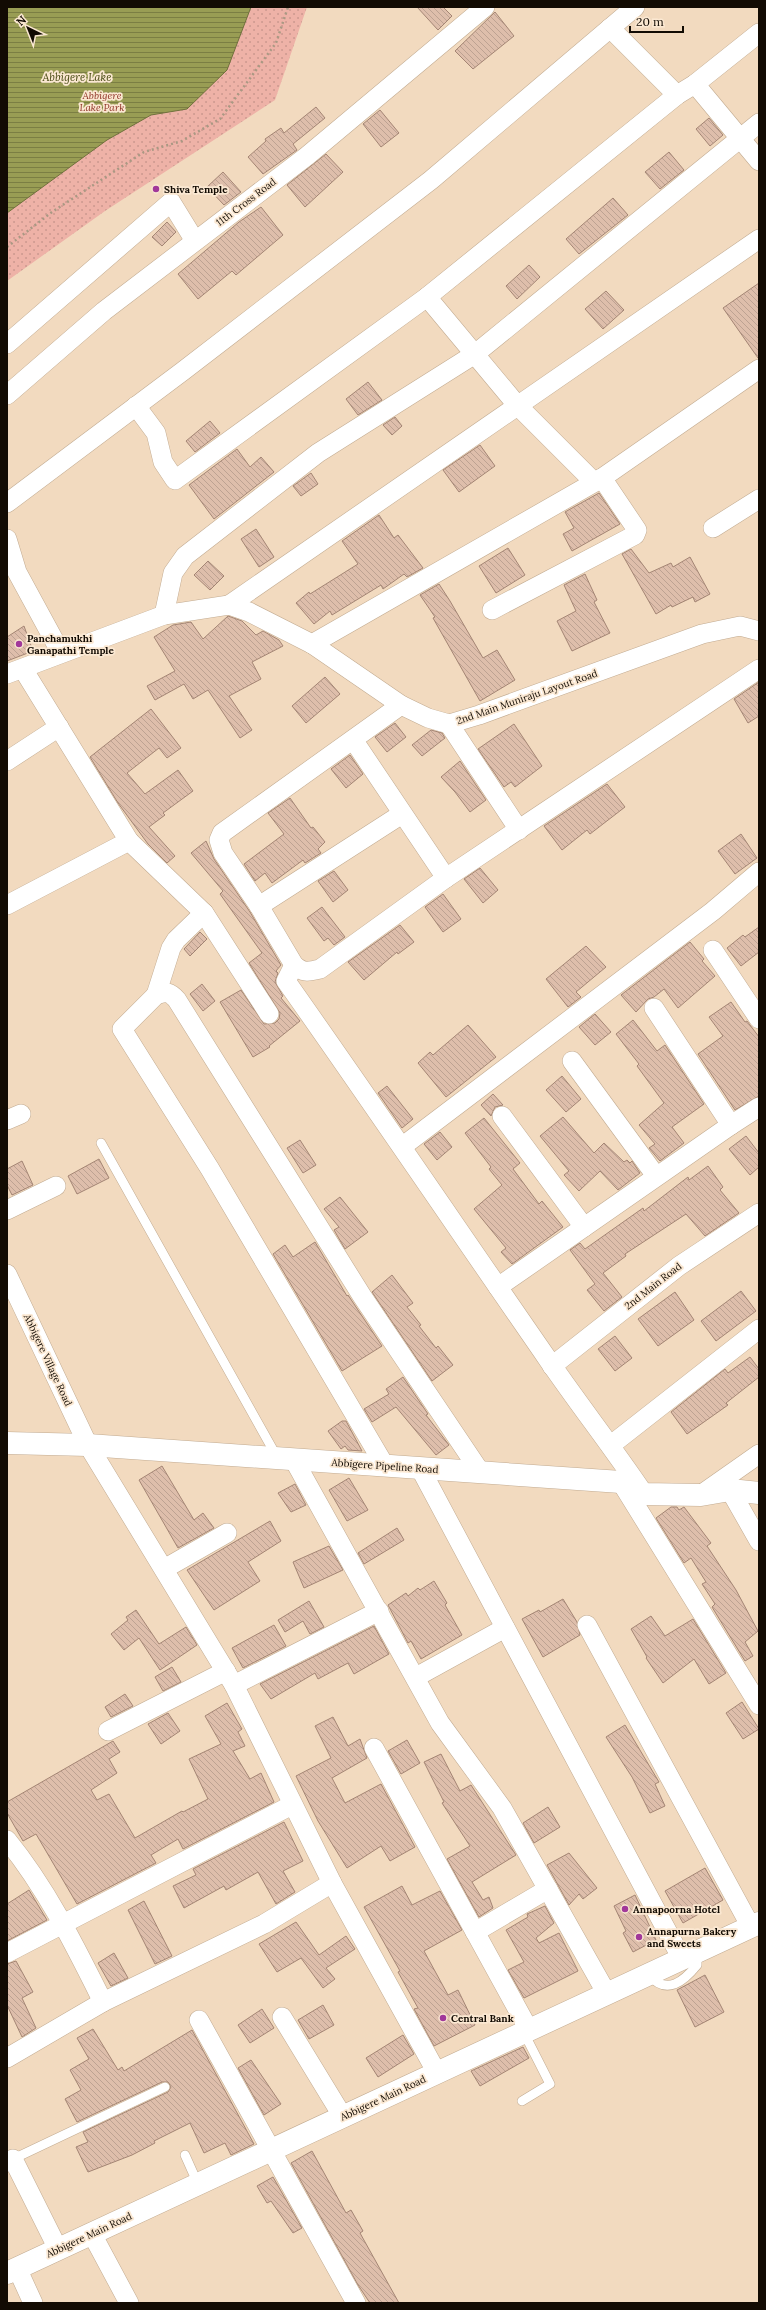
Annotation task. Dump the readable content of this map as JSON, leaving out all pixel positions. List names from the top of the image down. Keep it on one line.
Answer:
{"streets":{"main road":["Abbigere Pipeline Road","Abbigere Main Road"],"street":["11th Cross Road","2nd Main Muniraju Layout Road","2nd Main Road","Abbigere Village Road"]},"crossings":[["Abbigere Village Road","Abbigere Pipeline Road"],["Abbigere Village Road","Abbigere Main Road"]],"water":["Abbigere Lake"],"parks":["Abbigere Lake Park"],"places":["Shiva Temple","Panchamukhi Ganapathi Temple","Annapoorna Hotel","Annapurna Bakery and Sweets","Central Bank"],"scale_bar":"20 m","north":"top left"}
